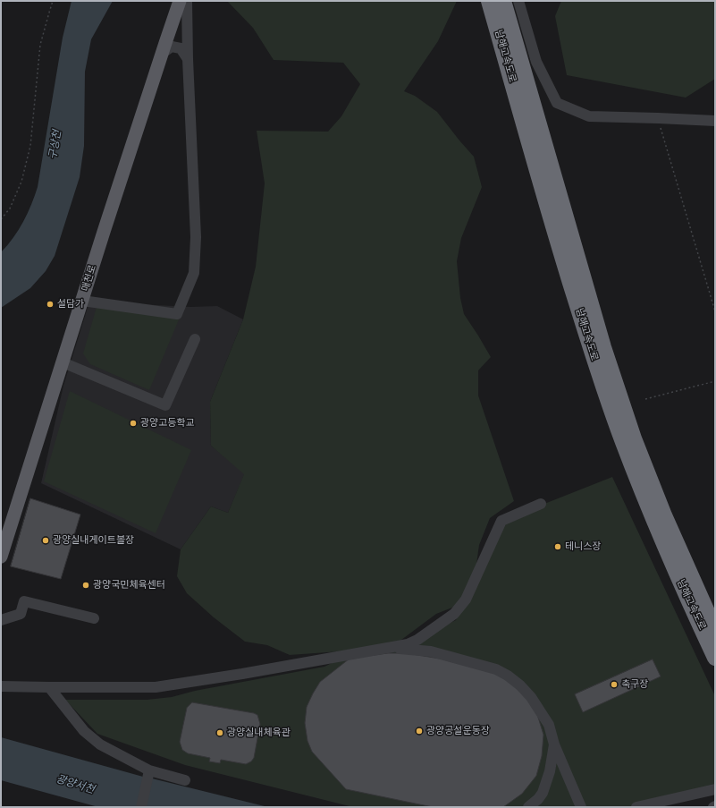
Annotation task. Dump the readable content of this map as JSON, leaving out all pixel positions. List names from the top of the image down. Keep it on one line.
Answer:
{"streets":{"highway":["남해고속도로"],"main road":["매천로"]},"water":["구상천","광양서천"],"places":["설담가","광양고등학교","광양실내게이트볼장","테니스장","광양국민체육센터","축구장","광양공설운동장","광양실내체육관"]}
